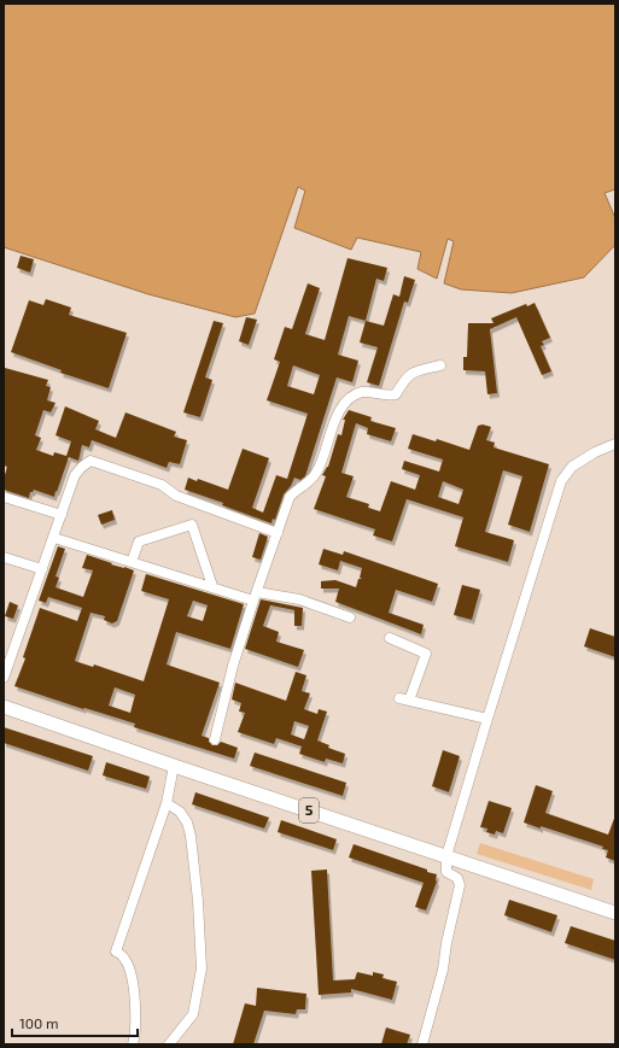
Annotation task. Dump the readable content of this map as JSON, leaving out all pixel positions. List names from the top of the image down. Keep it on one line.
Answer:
{"streets":{"highway":["5"]},"scale_bar":"100 m"}
